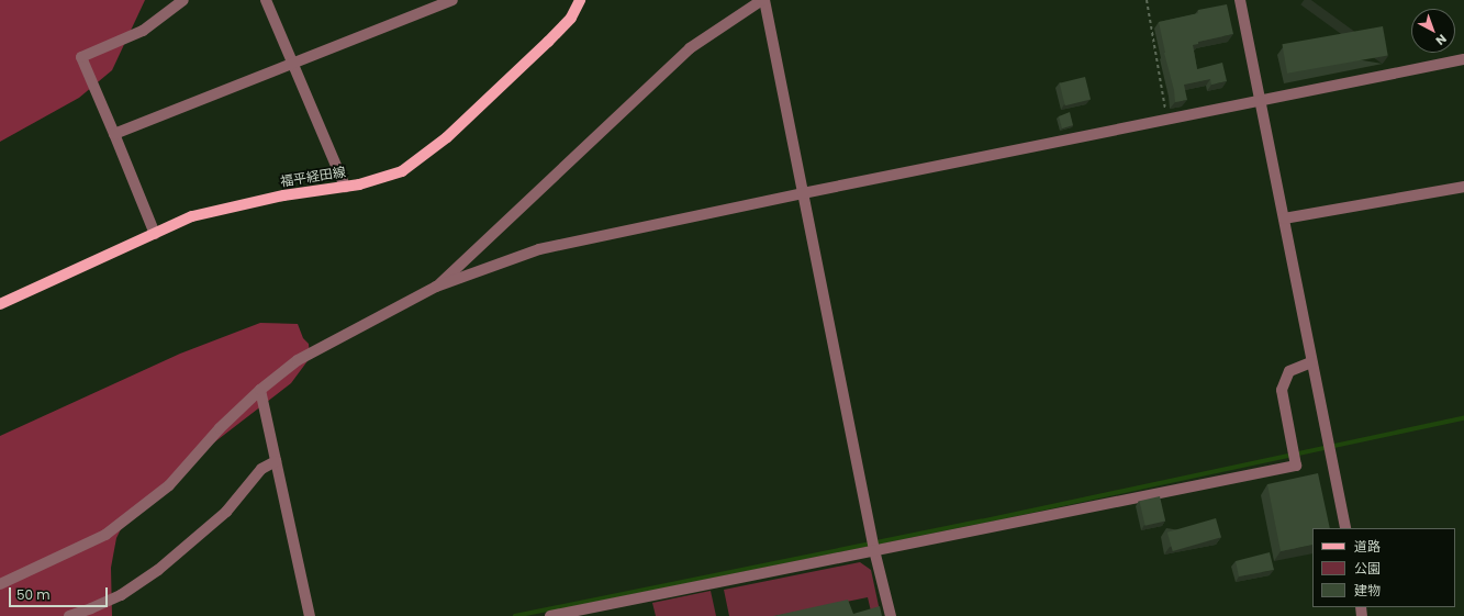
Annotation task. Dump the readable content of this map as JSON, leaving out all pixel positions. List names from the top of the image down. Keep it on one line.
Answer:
{"streets":{"main road":["福平経田線"]},"legend":["道路","公園","建物"],"scale_bar":"50 m","north":"bottom right"}
